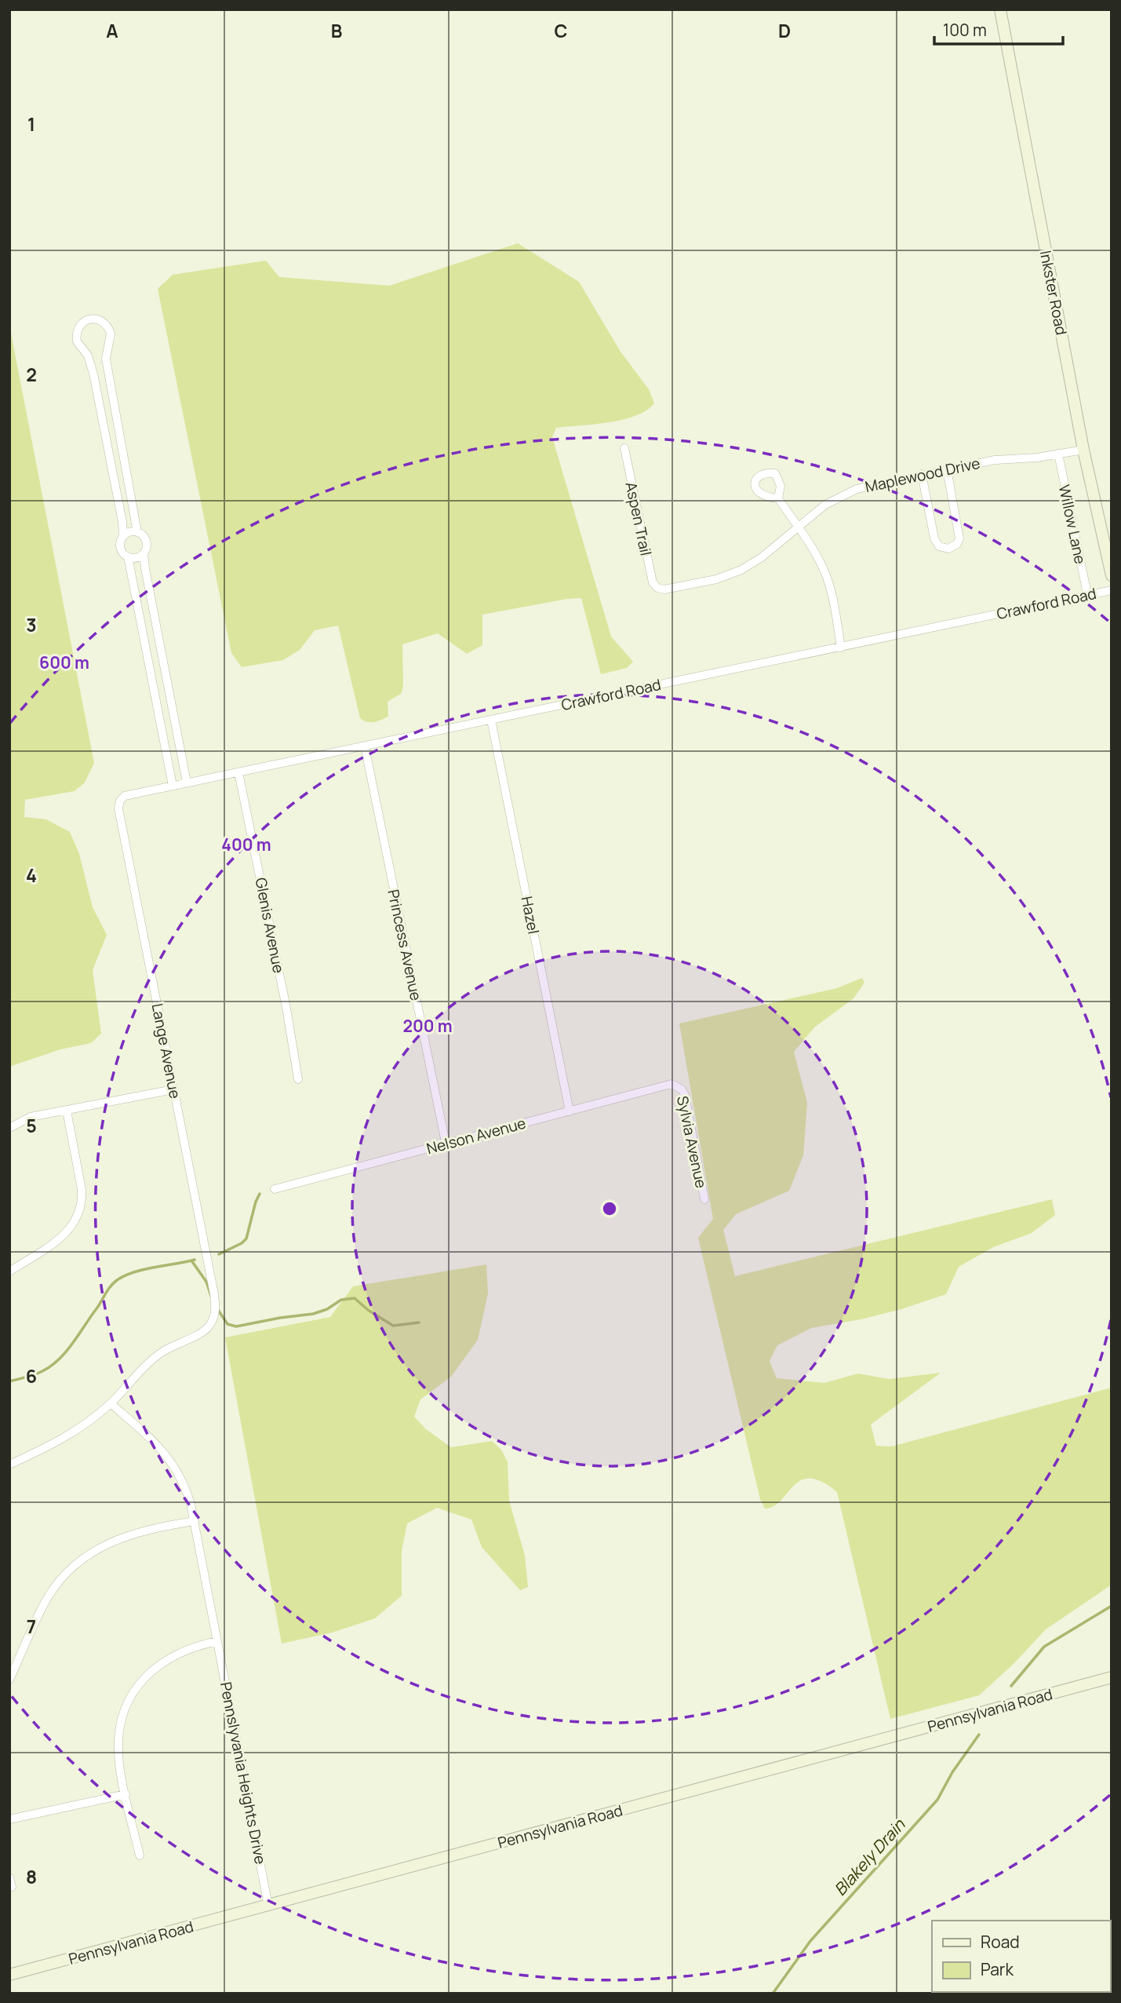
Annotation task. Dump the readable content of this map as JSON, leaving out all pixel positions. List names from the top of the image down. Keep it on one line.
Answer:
{"streets":{"street":["Inkster Road","Maplewood Drive","Aspen Trail","Willow Lane","Crawford Road","Hazel","Glenis Avenue","Princess Avenue","Lange Avenue","Nelson Avenue","Sylvia Avenue","Pennsylvania Road","Pennslyvania Heights Drive"]},"crossings":[["Inkster Road","Maplewood Drive"],["Maplewood Drive","Aspen Trail"],["Maplewood Drive","Willow Lane"],["Willow Lane","Crawford Road"],["Crawford Road","Hazel"],["Crawford Road","Glenis Avenue"],["Crawford Road","Princess Avenue"],["Crawford Road","Lange Avenue"],["Hazel","Nelson Avenue"],["Princess Avenue","Nelson Avenue"],["Lange Avenue","Pennslyvania Heights Drive"],["Nelson Avenue","Sylvia Avenue"],["Pennsylvania Road","Pennslyvania Heights Drive"]],"water":["Blakely Drain"],"legend":["Road","Park"],"scale_bar":"100 m","grid":{"columns":["A","B","C","D"],"rows":["1","2","3","4","5","6","7","8"]},"rings":["600 m","400 m","200 m"]}
